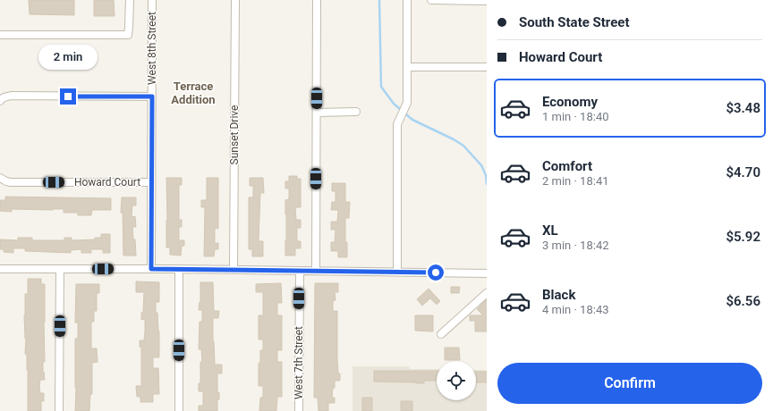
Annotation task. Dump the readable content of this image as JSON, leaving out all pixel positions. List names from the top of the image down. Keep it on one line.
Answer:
{"streets":{"street":["West 8th Street","Sunset Drive","Howard Court","West 7th Street"]},"crossings":[["West 8th Street","Howard Court"]],"districts":["Terrace Addition"],"page":{"banner":["South State Street","Howard Court"],"bubble":"2 min","list":[{"name":"Economy","note":"1 min · 18:40","value":"$3.48"},{"name":"Comfort","note":"2 min · 18:41","value":"$4.70"},{"name":"XL","note":"3 min · 18:42","value":"$5.92"},{"name":"Black","note":"4 min · 18:43","value":"$6.56"}],"buttons":"Confirm"}}
